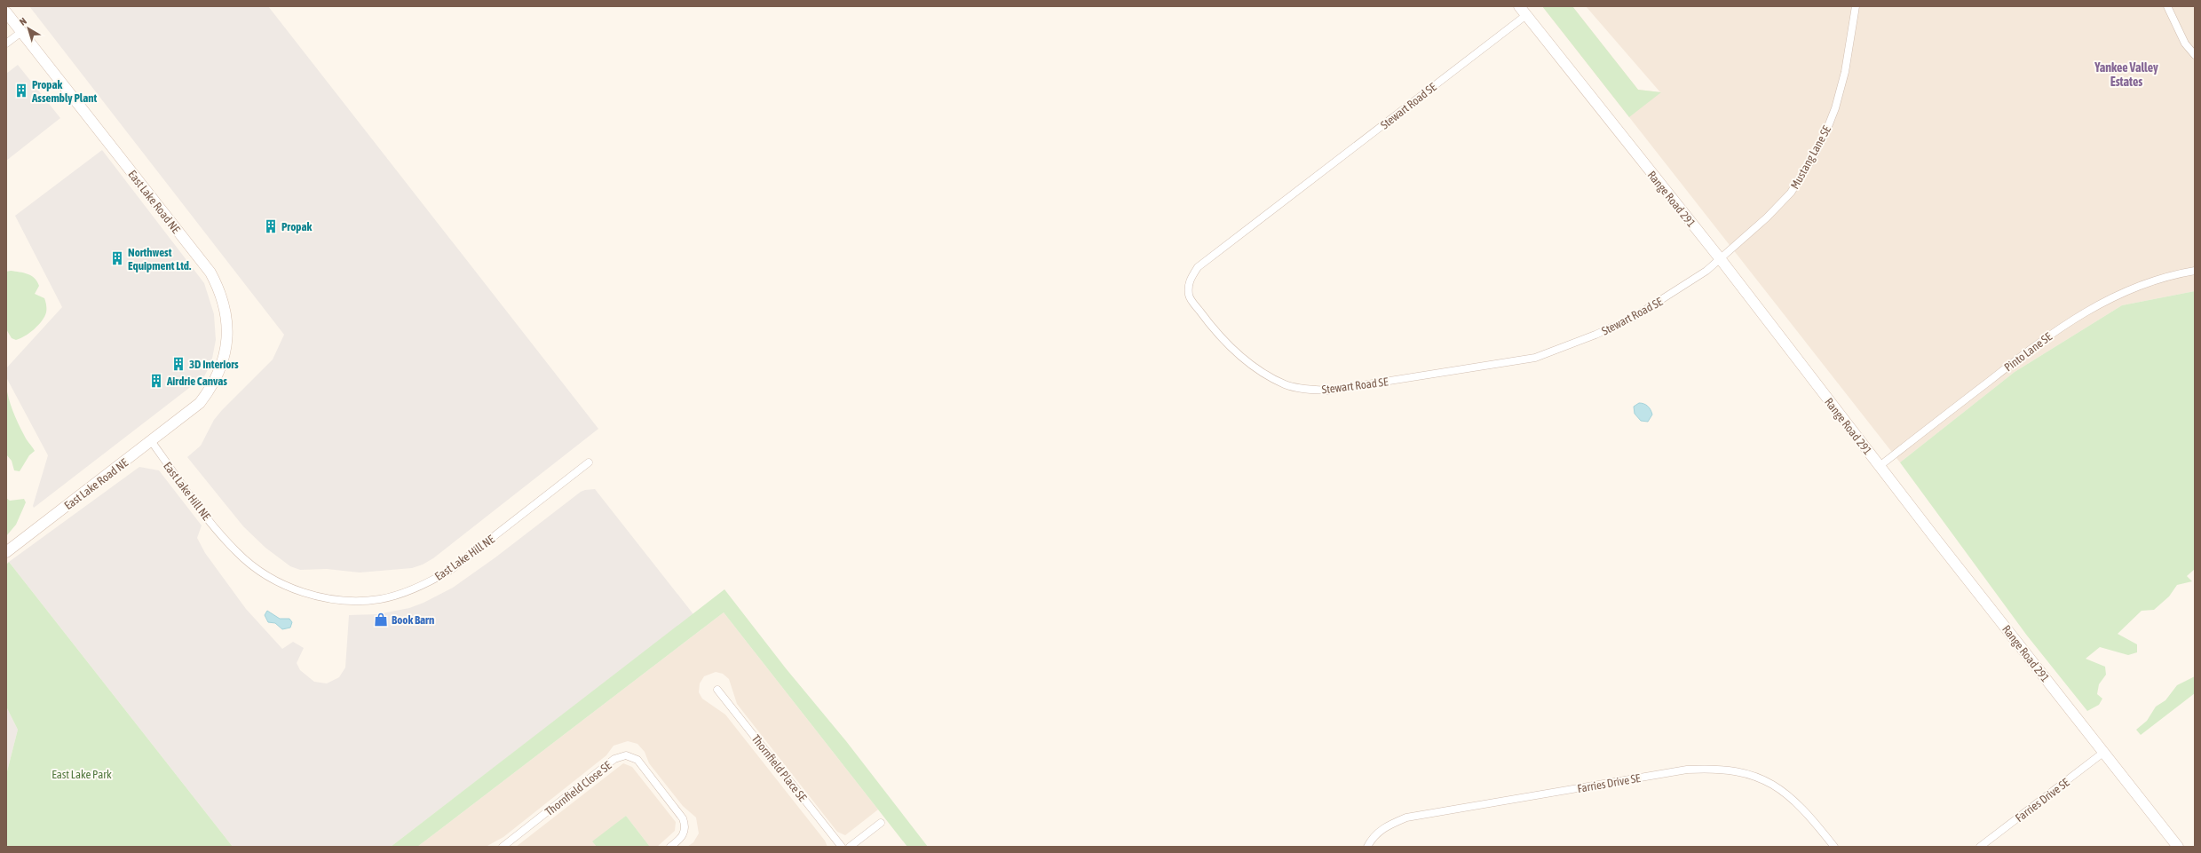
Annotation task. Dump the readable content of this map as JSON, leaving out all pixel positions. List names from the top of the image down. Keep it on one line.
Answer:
{"streets":{"street":["Stewart Road SE","Mustang Lane SE","Range Road 291","East Lake Road NE","Pinto Lane SE","East Lake Hill NE","Thornfield Place SE","Farries Drive SE","Thornfield Close SE"]},"crossings":[["Stewart Road SE","Mustang Lane SE"],["Stewart Road SE","Range Road 291"],["Mustang Lane SE","Range Road 291"],["Range Road 291","Pinto Lane SE"],["Range Road 291","Farries Drive SE"],["East Lake Road NE","East Lake Hill NE"]],"districts":["Yankee Valley Estates"],"parks":["East Lake Park"],"places":{"building":["Propak Assembly Plant","Propak","Northwest Equipment Ltd.","3D Interiors","Airdrie Canvas"],"shop":["Book Barn"]},"north":"top left"}
